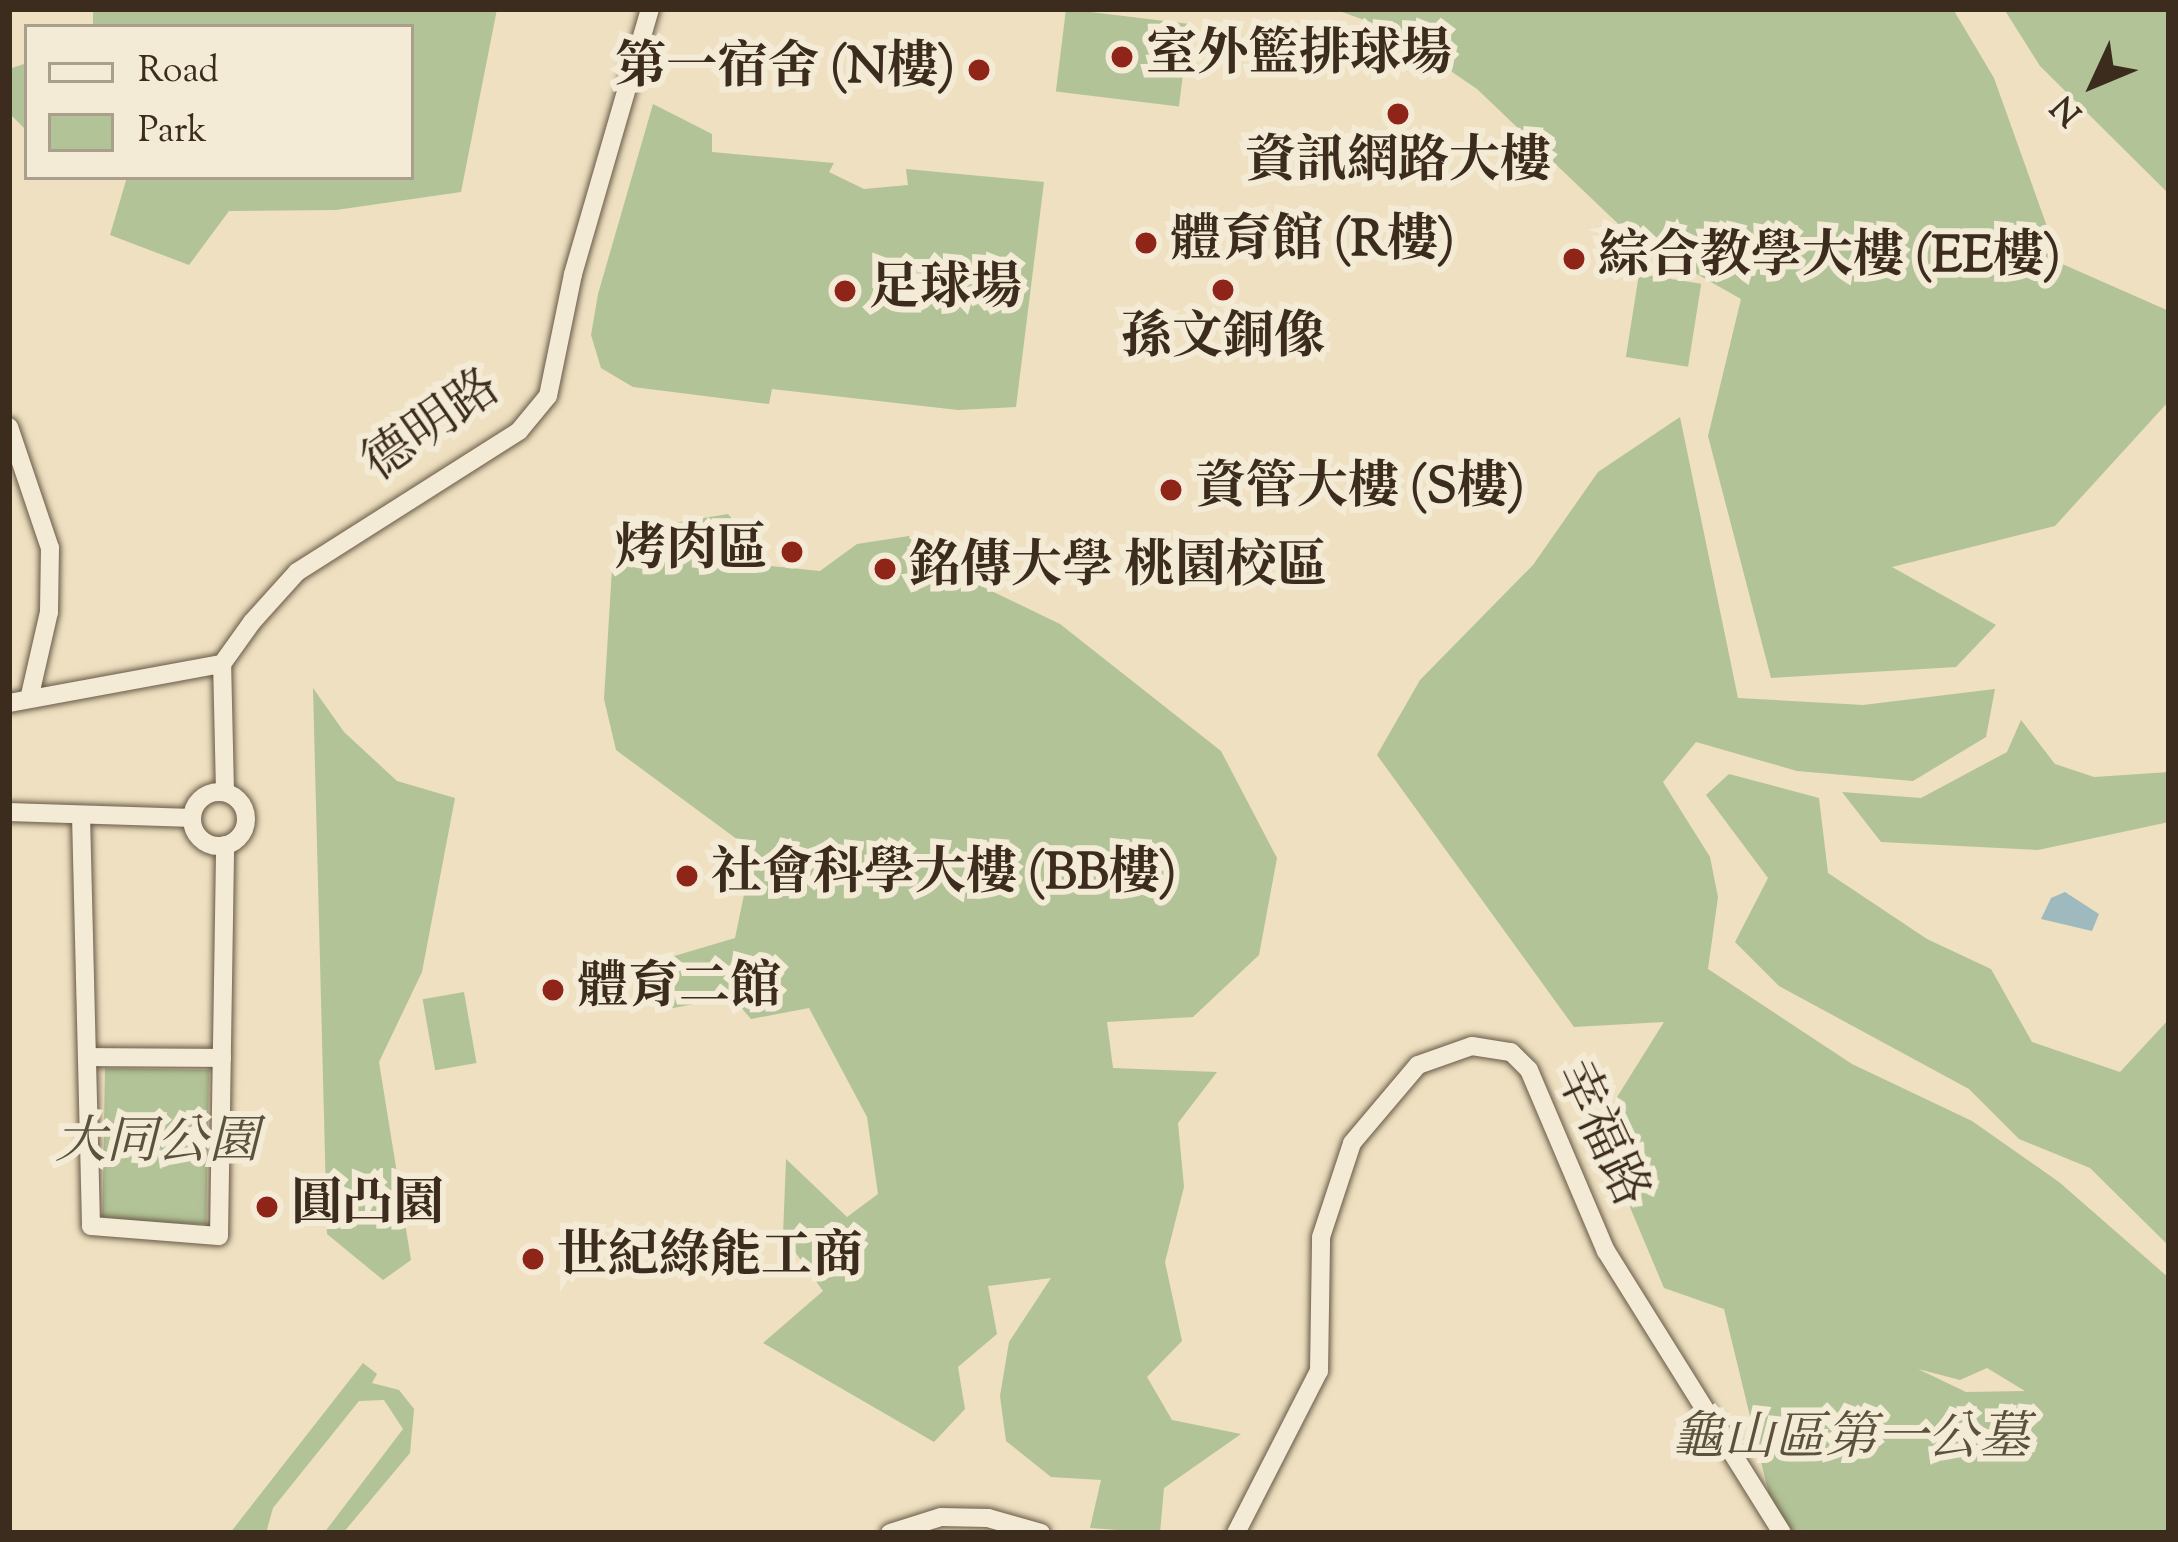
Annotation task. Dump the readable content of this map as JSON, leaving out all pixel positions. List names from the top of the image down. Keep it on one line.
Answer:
{"streets":{"street":["德明路","幸福路"]},"parks":["大同公園","龜山區第一公墓"],"places":["室外籃排球場","第一宿舍 (N樓)","資訊網路大樓","體育館 (R樓)","綜合教學大樓 (EE樓)","孫文銅像","足球場","資管大樓 (S樓)","烤肉區","銘傳大學 桃園校區","社會科學大樓 (BB樓)","體育二館","圓凸園","世紀綠能工商"],"legend":["Road","Park"],"north":"bottom left"}
